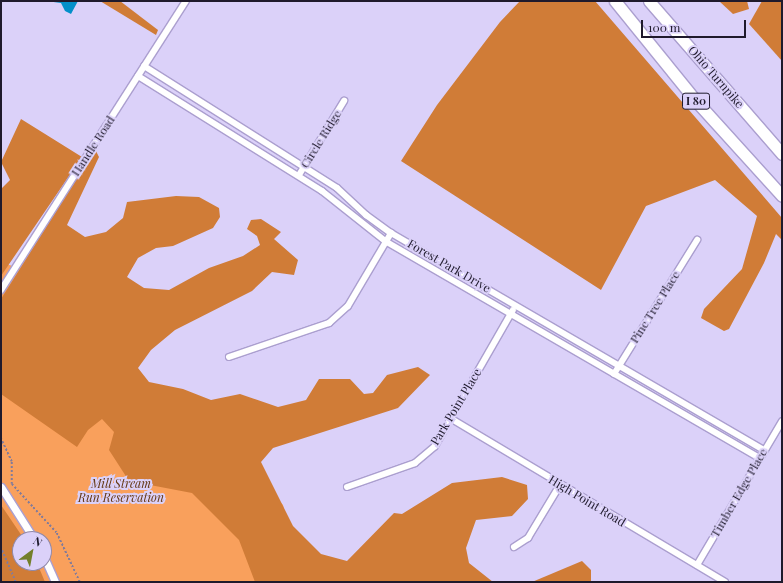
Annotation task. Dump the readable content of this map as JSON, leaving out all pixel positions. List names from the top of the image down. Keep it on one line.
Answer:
{"streets":{"highway":["Ohio Turnpike","I 80"],"street":["Circle Ridge","Handle Road","Forest Park Drive","Pine Tree Place","Park Point Place","Timber Edge Place","High Point Road"]},"crossings":[["Circle Ridge","Forest Park Drive"],["Handle Road","Forest Park Drive"],["Forest Park Drive","Pine Tree Place"],["Forest Park Drive","Park Point Place"],["Forest Park Drive","Timber Edge Place"],["Park Point Place","High Point Road"],["Timber Edge Place","High Point Road"]],"parks":["Mill Stream Run Reservation"],"scale_bar":"100 m","north":"top right"}
